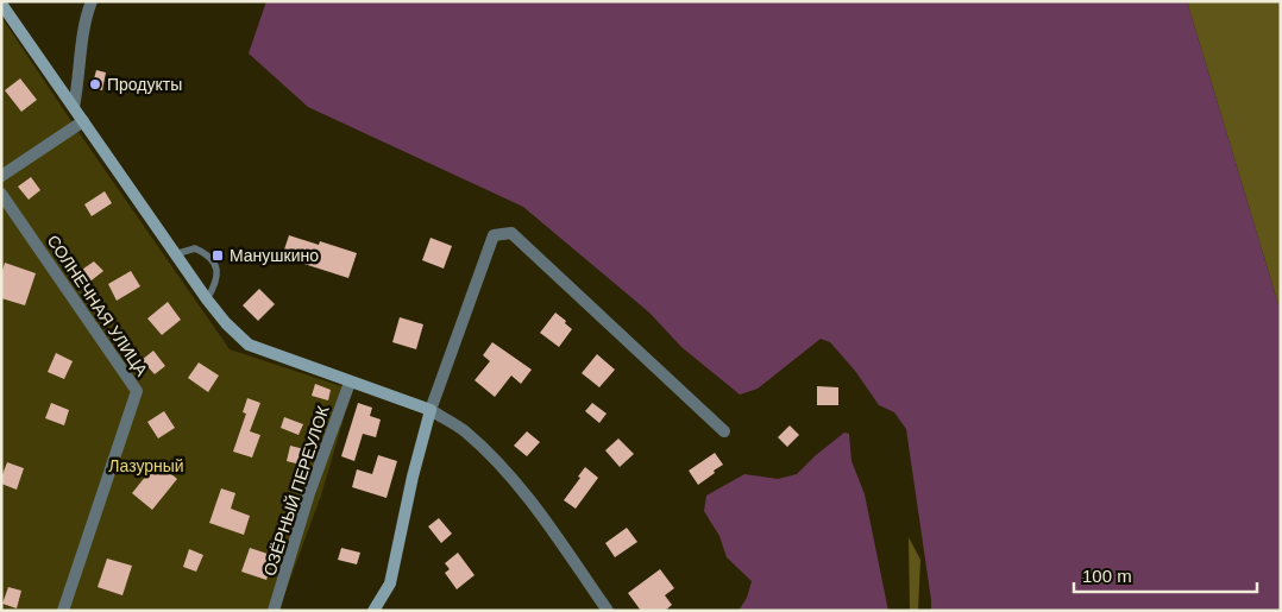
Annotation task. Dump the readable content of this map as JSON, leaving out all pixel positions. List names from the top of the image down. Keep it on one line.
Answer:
{"streets":{"street":["СОЛНЕЧНАЯ УЛИЦА","ОЗЁРНЫЙ ПЕРЕУЛОК"]},"parks":["Лазурный"],"places":{"other":["Продукты"],"transit":["Манушкино"]},"scale_bar":"100 m"}
